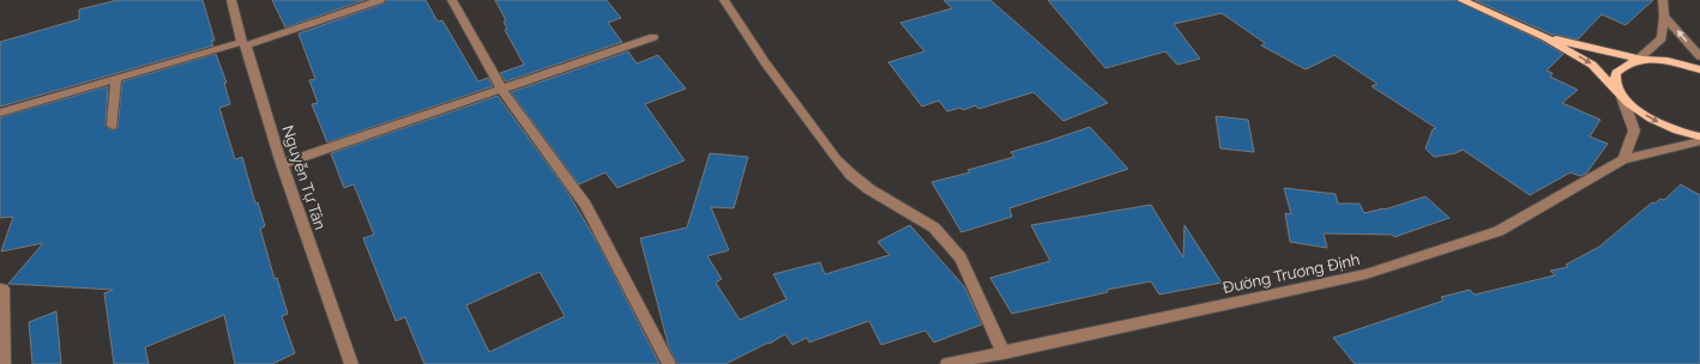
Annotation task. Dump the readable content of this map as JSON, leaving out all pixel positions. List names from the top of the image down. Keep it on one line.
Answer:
{"streets":{"street":["Nguyễn Tự Tân","Đường Trương Định"]}}
